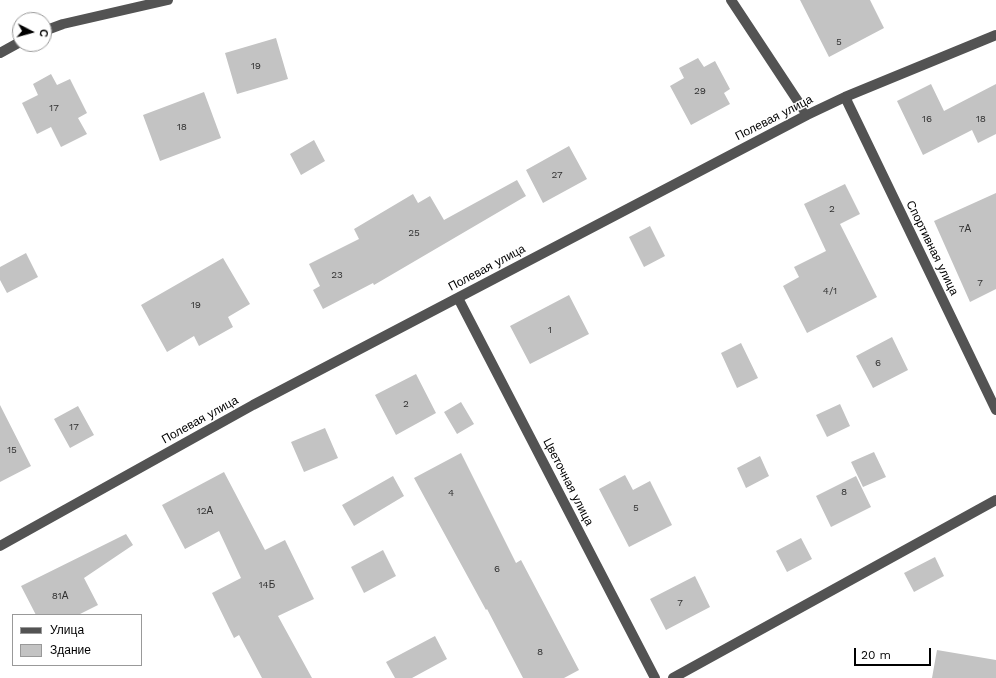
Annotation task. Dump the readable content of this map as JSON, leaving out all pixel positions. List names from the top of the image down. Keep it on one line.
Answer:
{"streets":{"street":["Полевая улица","Спортивная улица","Цветочная улица"]},"crossings":[["Полевая улица","Спортивная улица"],["Полевая улица","Цветочная улица"]],"house_numbers":["5","19","29","17","16","18","18","27","2","7А","25","23","7","4/1","19","1","6","2","17","15","8","4","5","12А","6","14Б","81А","7","8"],"legend":["Улица","Здание"],"scale_bar":"20 m","north":"right"}
